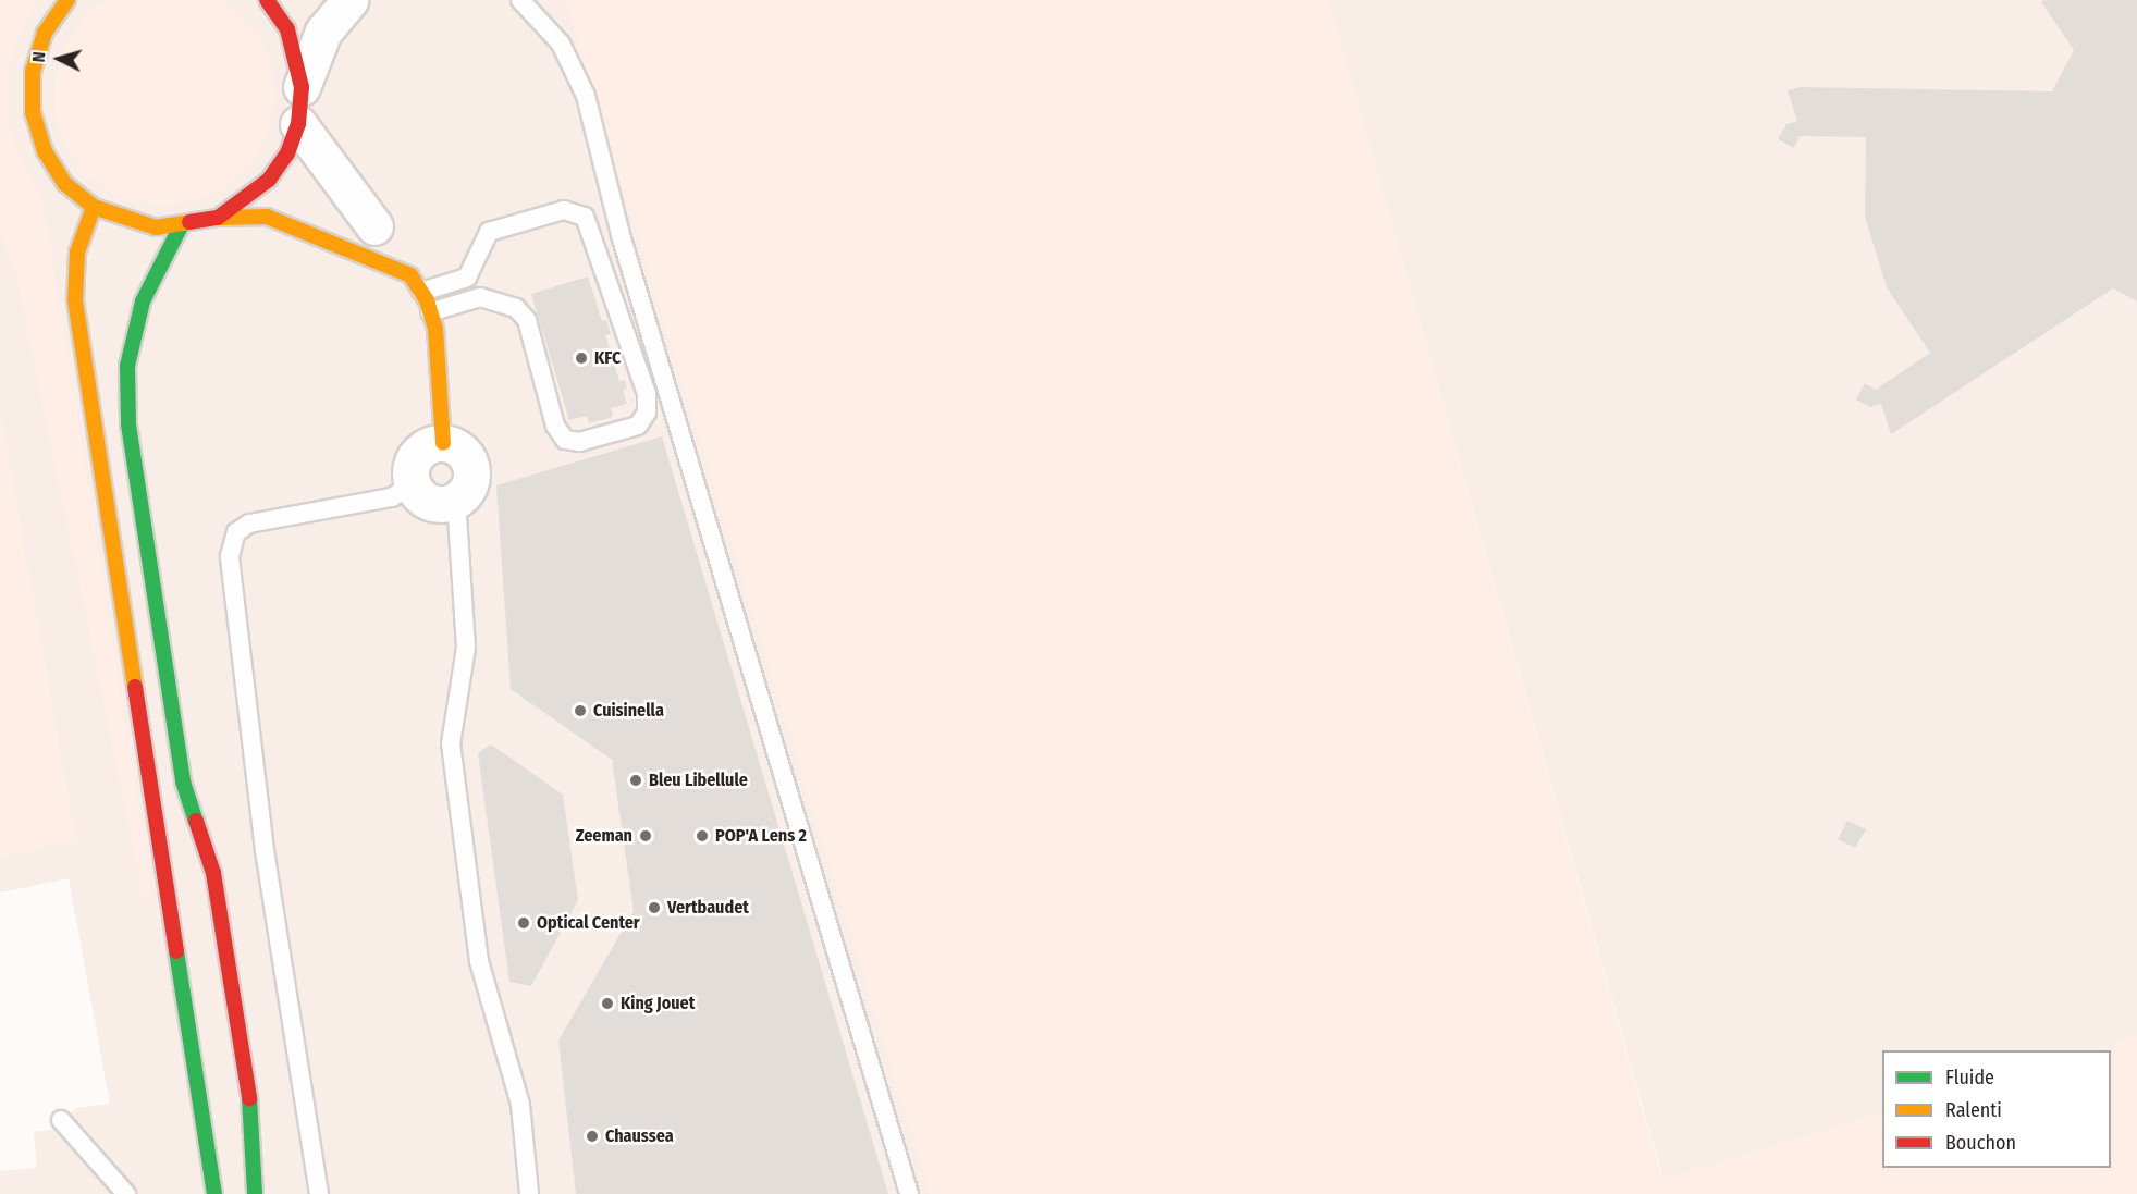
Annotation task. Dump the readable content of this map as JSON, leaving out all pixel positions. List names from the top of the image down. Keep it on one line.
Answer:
{"places":["KFC","Cuisinella","Bleu Libellule","Zeeman","POP'A Lens 2","Vertbaudet","Optical Center","King Jouet","Chaussea"],"legend":["Fluide","Ralenti","Bouchon"],"north":"left"}
